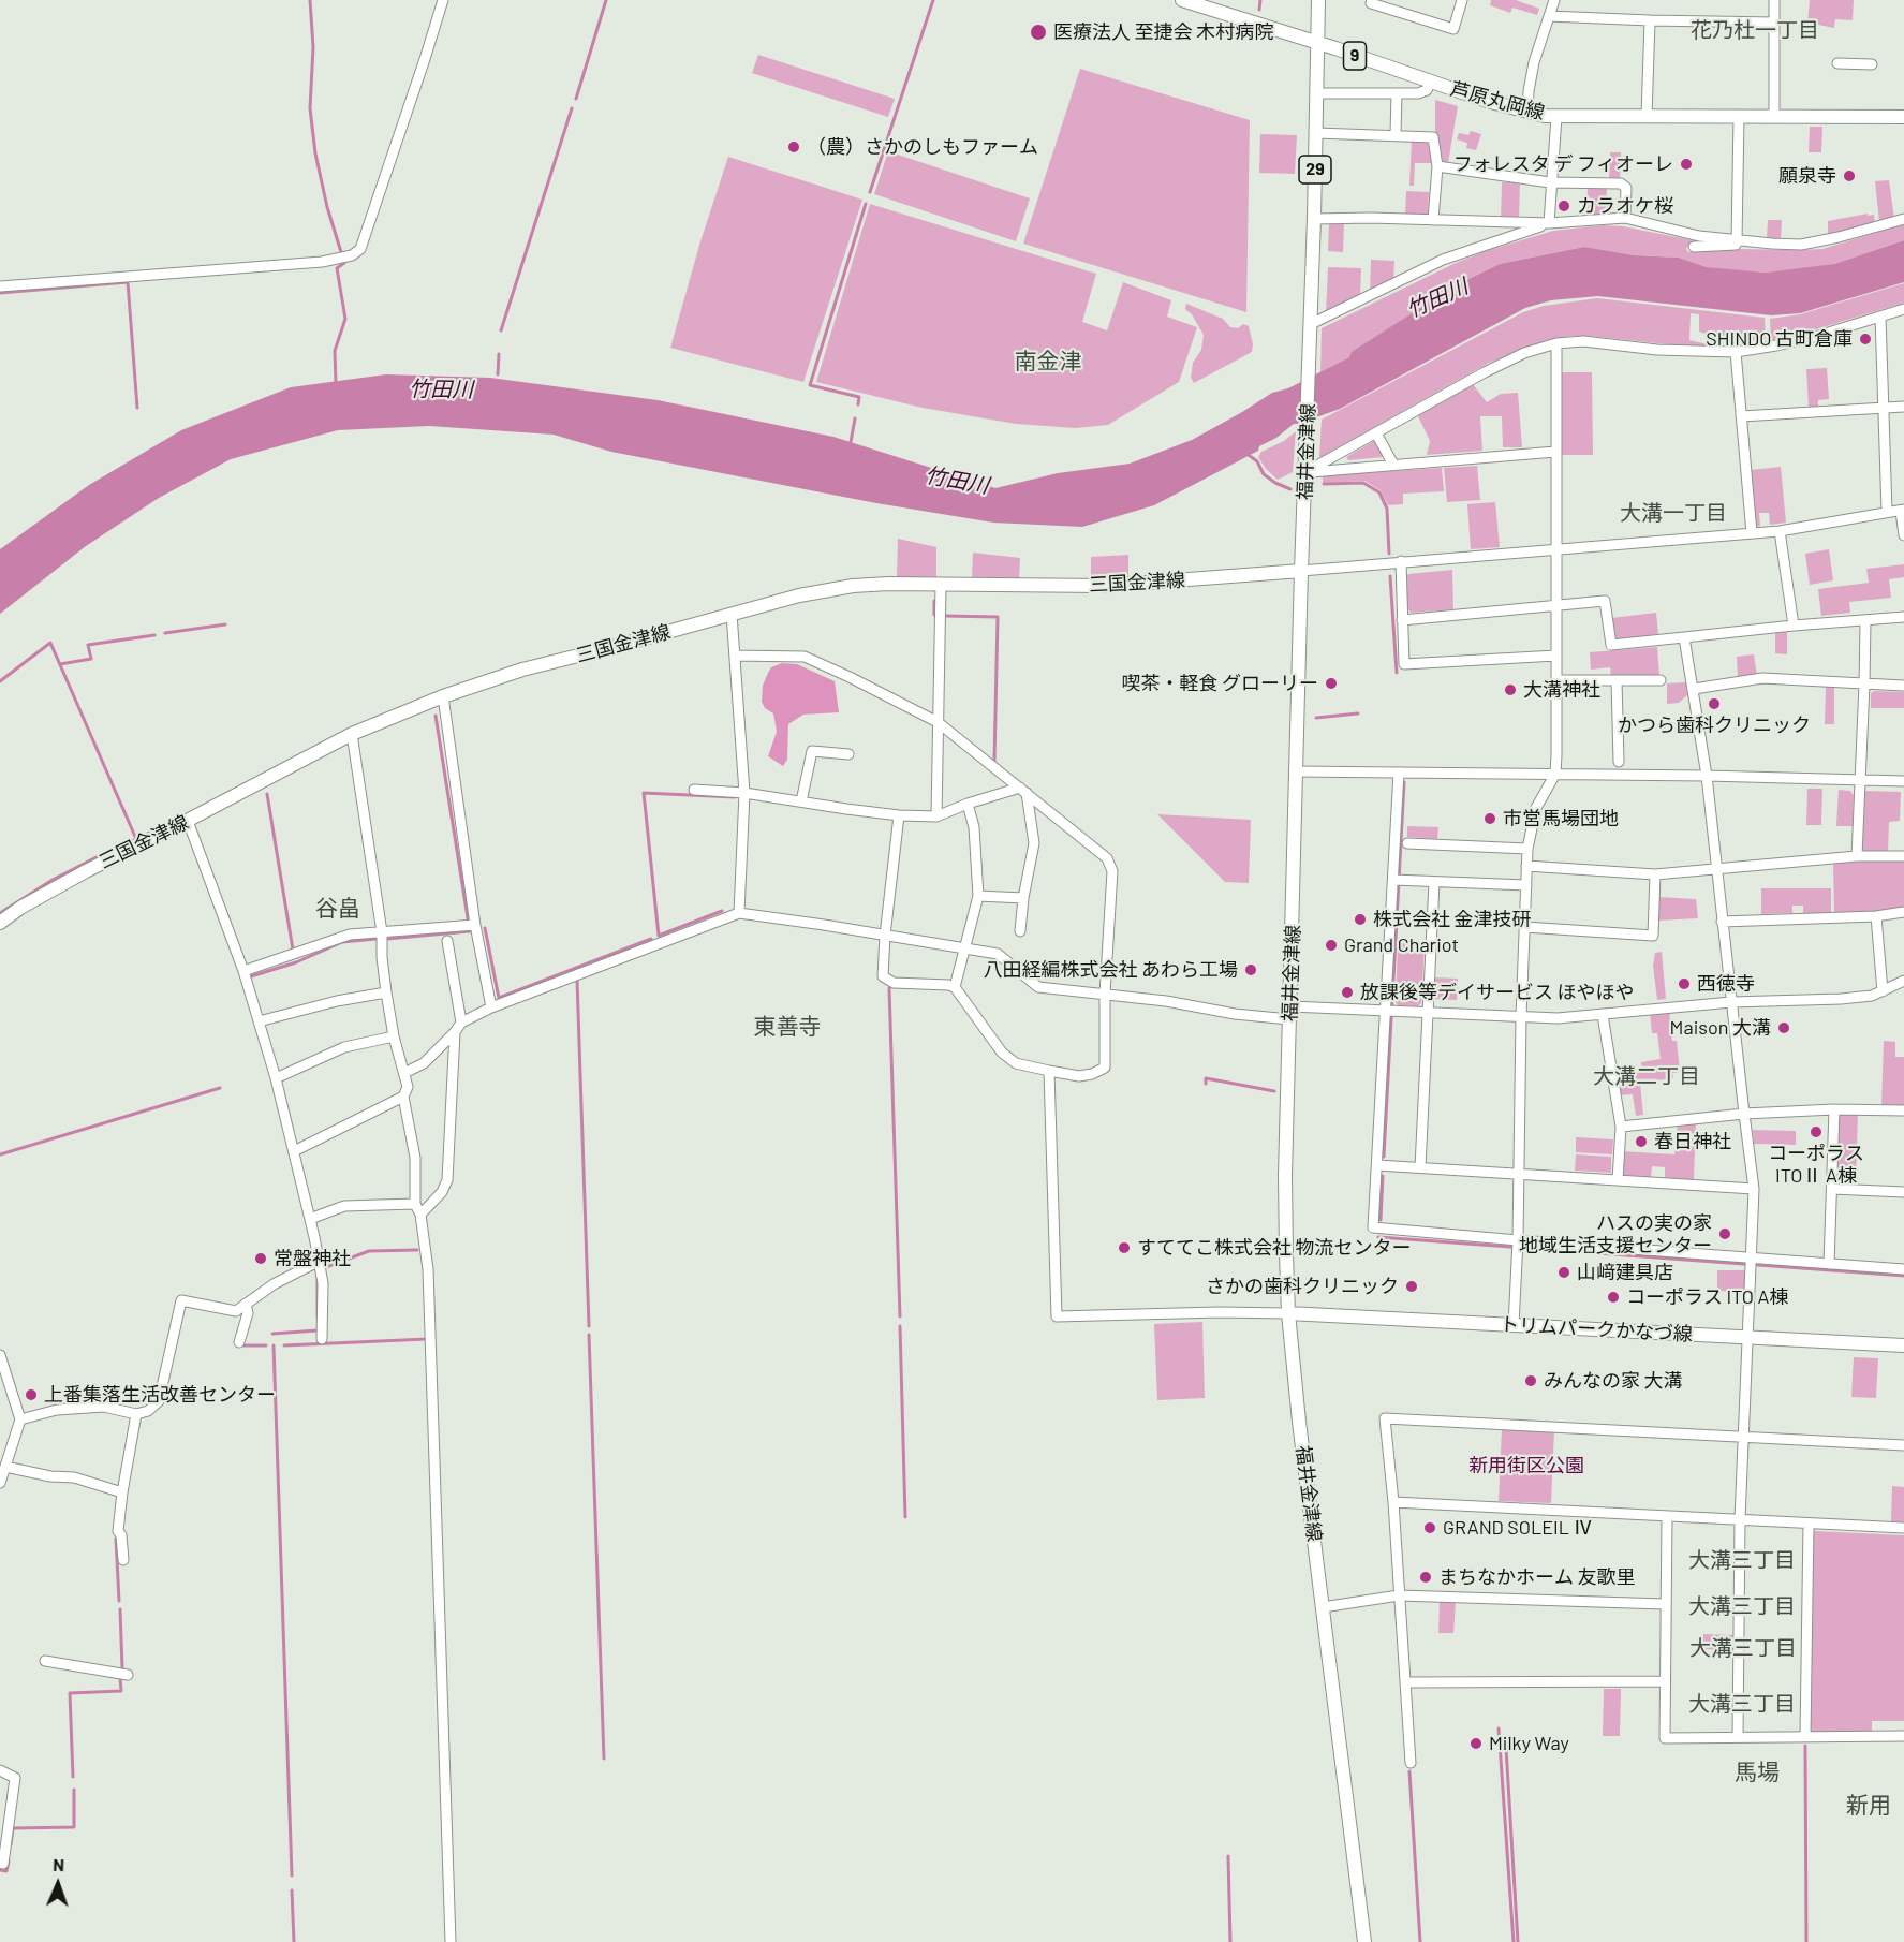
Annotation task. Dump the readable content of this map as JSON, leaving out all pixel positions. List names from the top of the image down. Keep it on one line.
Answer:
{"streets":{"main road":["9","芦原丸岡線","29","福井金津線","三国金津線","トリムパークかなづ線"]},"crossings":[["芦原丸岡線","福井金津線"],["福井金津線","三国金津線"],["福井金津線","トリムパークかなづ線"]],"districts":["花乃杜一丁目","南金津","大溝一丁目","谷畠","東善寺","大溝二丁目","大溝三丁目","大溝三丁目","大溝三丁目","大溝三丁目","馬場","新用"],"water":["竹田川"],"parks":["新用街区公園"],"places":["医療法人 至捷会 木村病院","（農）さかのしもファーム","フォレスタ デ フィオーレ","願泉寺","カラオケ桜","SHINDO 古町倉庫","喫茶・軽食 グローリー","大溝神社","かつら歯科クリニック","市営馬場団地","株式会社 金津技研","Grand Chariot","八田経編株式会社 あわら工場","西徳寺","放課後等デイサービス ほやほや","Maison 大溝","コーポラス ITOⅡ A棟","春日神社","ハスの実の家 地域生活支援センター","すててこ株式会社 物流センター","常盤神社","山﨑建具店","さかの歯科クリニック","コーポラス ITO A棟","みんなの家 大溝","上番集落生活改善センター","GRAND SOLEIL Ⅳ","まちなかホーム 友歌里","Milky Way"],"north":"top"}
